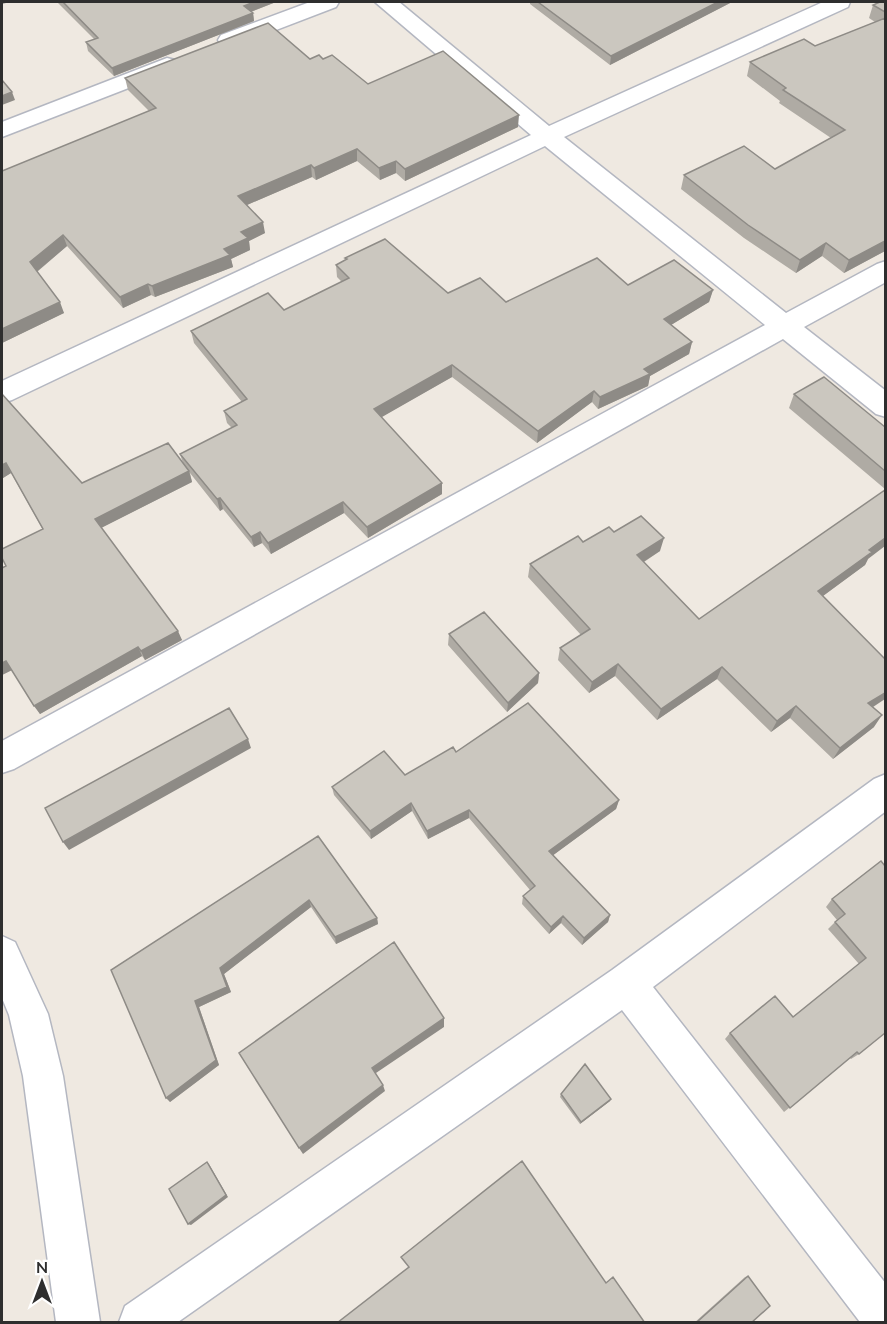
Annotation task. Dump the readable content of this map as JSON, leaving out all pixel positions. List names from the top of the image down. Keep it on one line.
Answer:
{"north":"top"}
